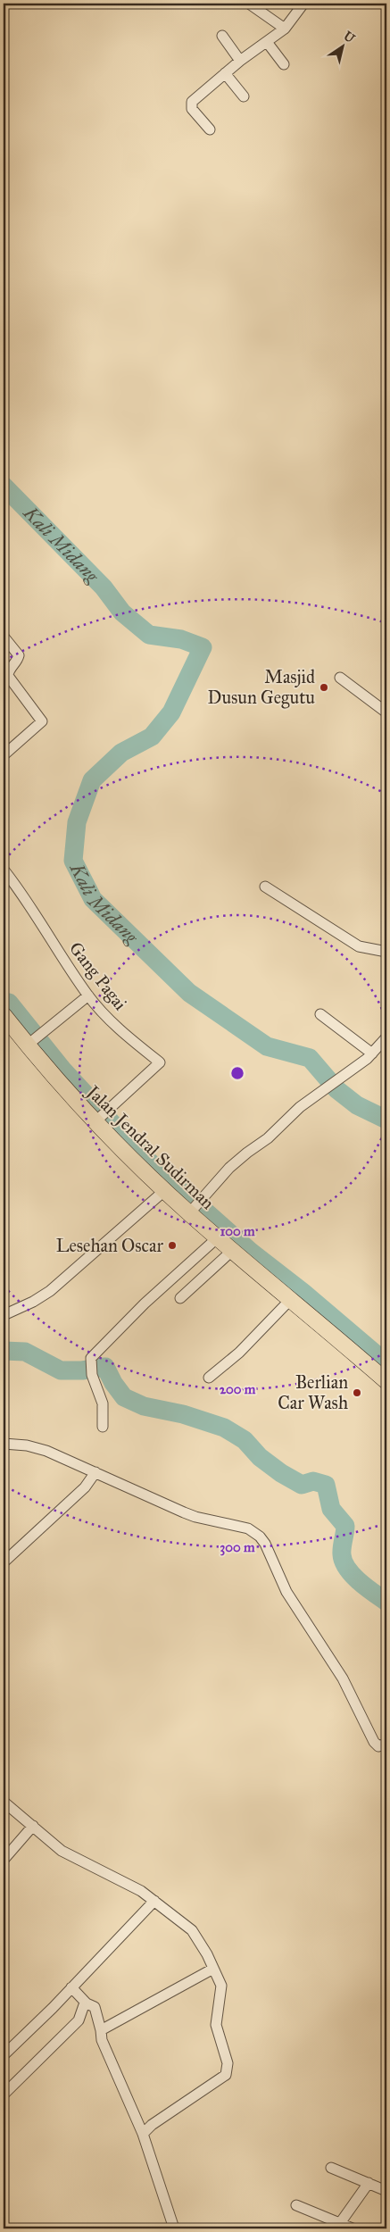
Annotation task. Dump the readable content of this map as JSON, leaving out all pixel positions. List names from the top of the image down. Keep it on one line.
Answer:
{"streets":{"highway":["Jalan Jendral Sudirman"],"street":["Gang Pagai"]},"crossings":[["Gang Pagai","Jalan Jendral Sudirman"]],"water":["Kali Midang"],"places":["Masjid Dusun Gegutu","Lesehan Oscar","Berlian Car Wash"],"north":"top right","rings":["100 m","200 m","300 m"]}
